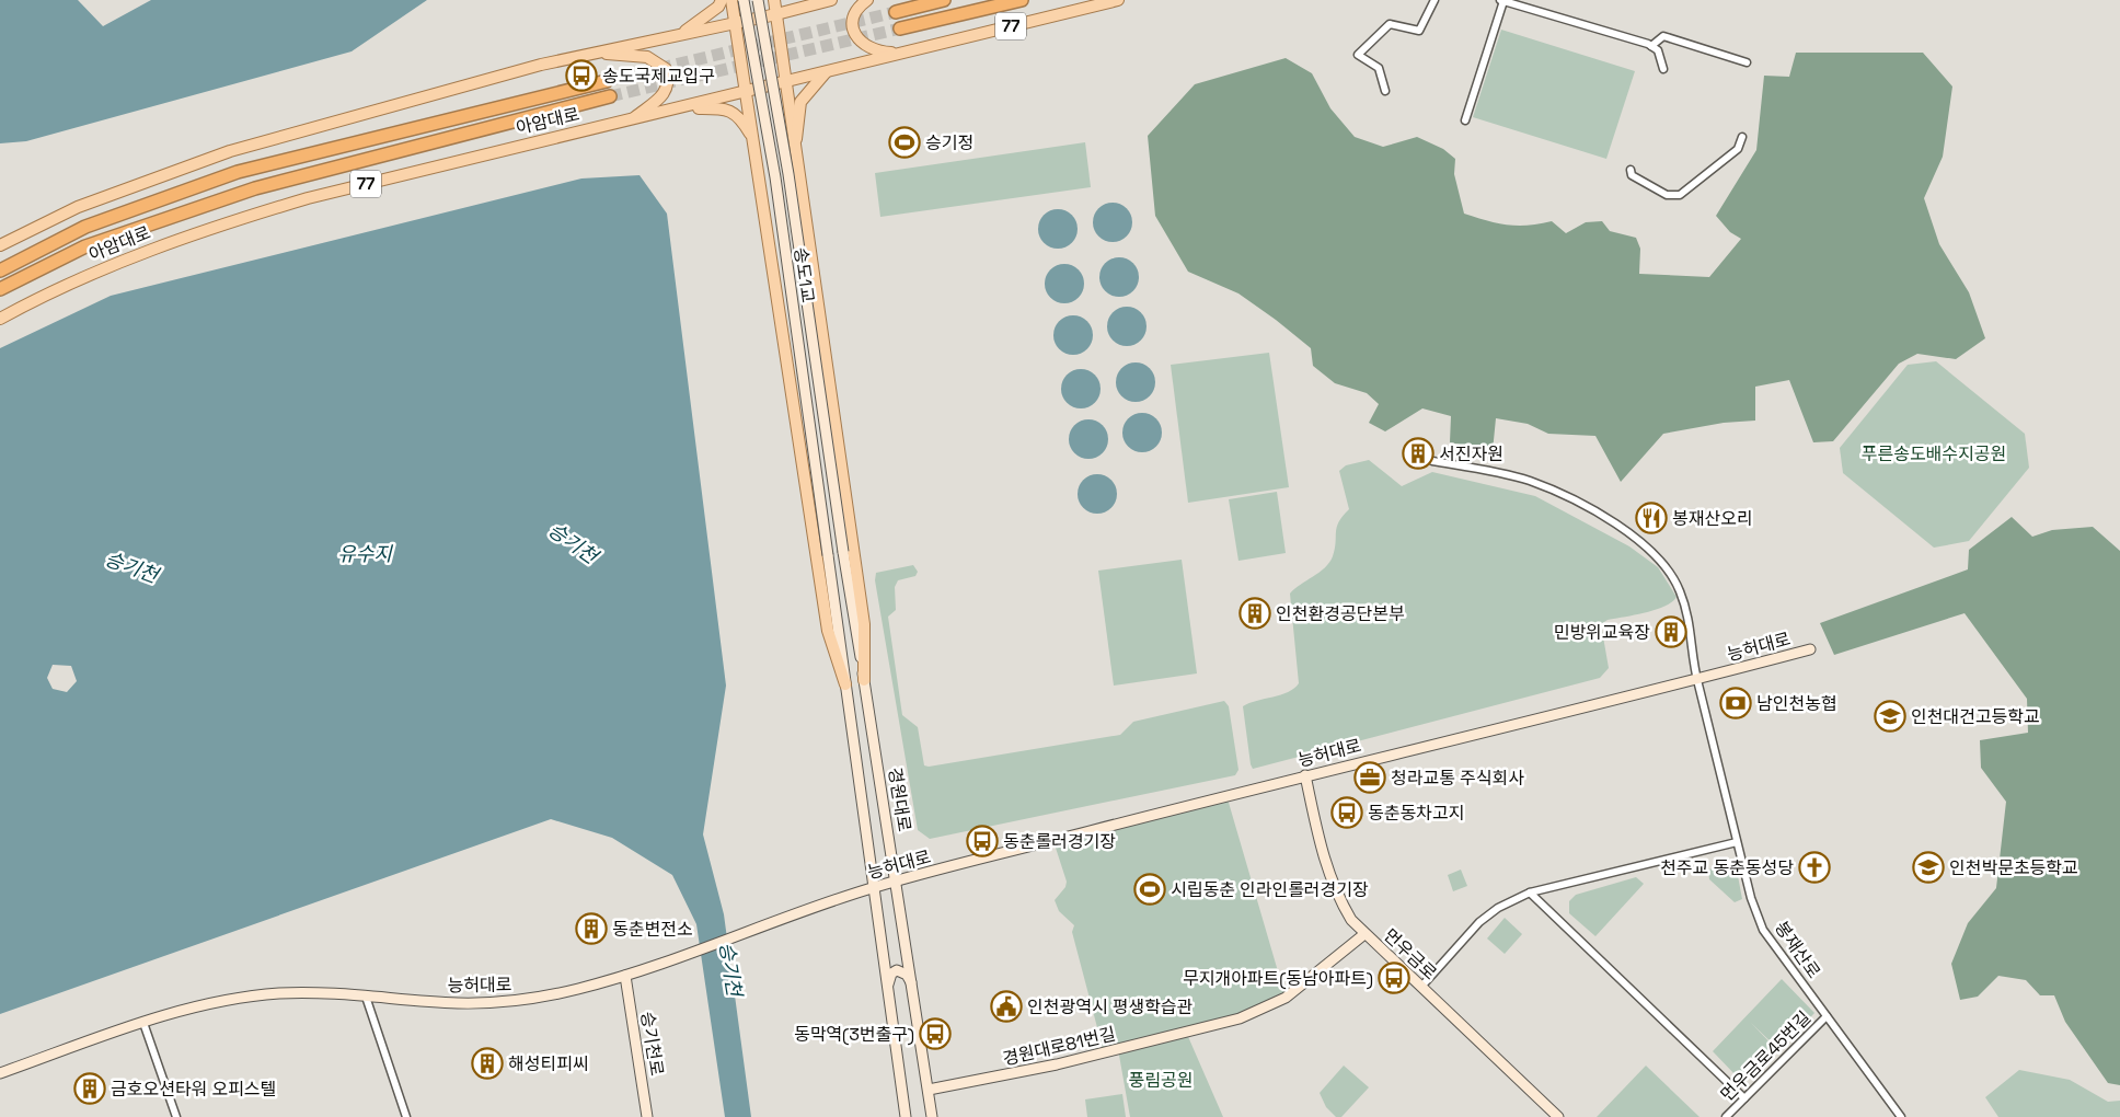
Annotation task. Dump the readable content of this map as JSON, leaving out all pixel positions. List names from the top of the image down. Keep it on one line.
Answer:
{"streets":{"highway":["아암대로"],"main road":["77","송도1교","능허대로","경원대로","먼우금로","승기천로","경원대로81번길"],"street":["봉재산로","먼우금로45번길"]},"crossings":[["송도1교","경원대로"],["능허대로","경원대로"],["능허대로","봉재산로"],["능허대로","먼우금로"],["능허대로","승기천로"],["경원대로","경원대로81번길"],["봉재산로","먼우금로45번길"],["먼우금로","경원대로81번길"]],"water":["승기천","유수지"],"parks":["푸른송도배수지공원","풍림공원"],"places":{"bus stop":["송도국제교입구","동춘동차고지","동춘롤러경기장","무지개아파트(동남아파트)","동막역(3번출구)"],"sports":["승기정","시립동춘 인라인롤러경기장"],"building":["서진자원","인천환경공단본부","민방위교육장","동춘변전소","해성티피씨","금호오션타워 오피스텔"],"restaurant":["봉재산오리"],"bank":["남인천농협"],"school or university":["인천대건고등학교","인천박문초등학교"],"office":["청라교통 주식회사"],"church":["천주교 동춘동성당"],"public building":["인천광역시 평생학습관"]}}
